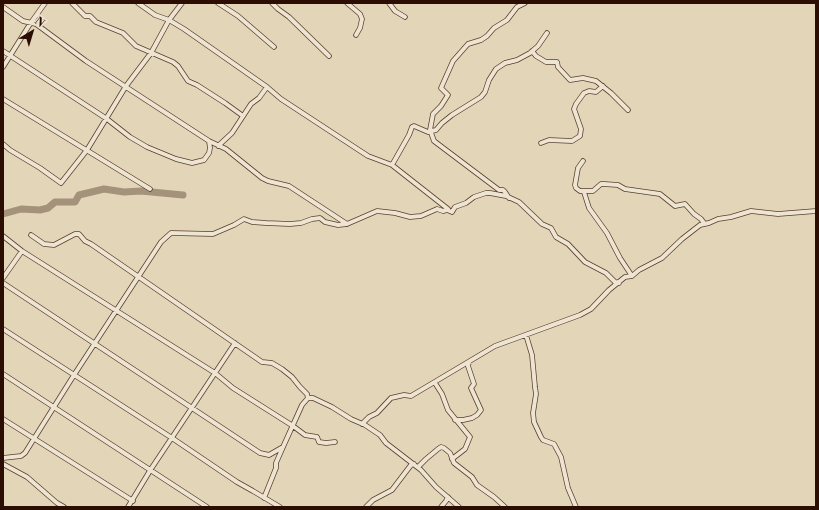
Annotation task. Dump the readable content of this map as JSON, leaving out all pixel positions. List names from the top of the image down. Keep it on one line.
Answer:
{"north":"top right"}
